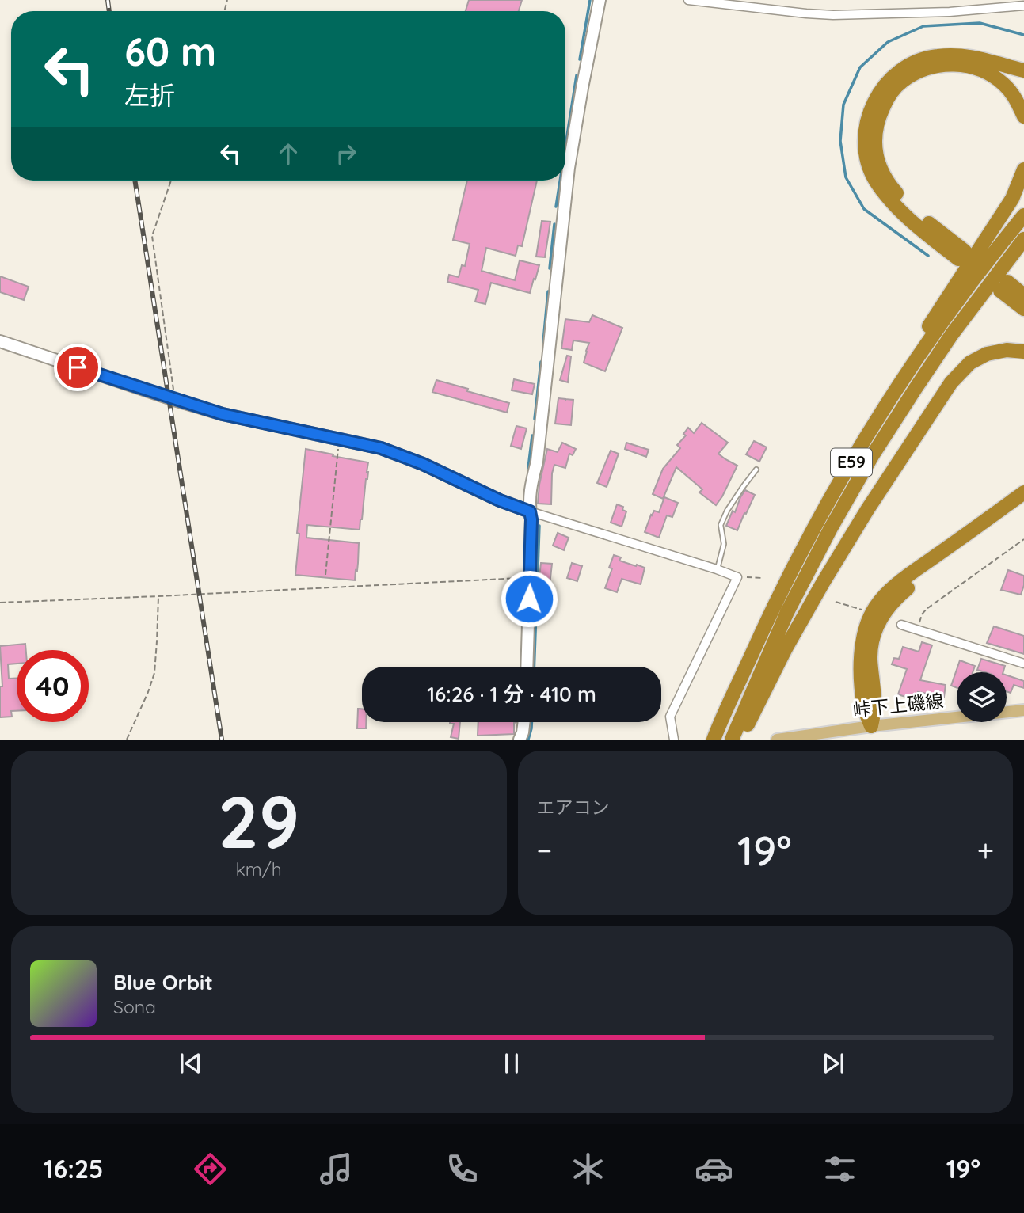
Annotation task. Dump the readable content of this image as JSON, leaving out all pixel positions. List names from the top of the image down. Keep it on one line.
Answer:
{"streets":{"highway":["E59"],"main road":["峠下上磯線"]},"page":{"turn":["60 m","左折"],"limit":"40","trip":"16:26 · 1 分 · 410 m","tile":[["29","km/h"],"エアコン"],"heat":["−","19°","+"],"song":["Blue Orbit","Sona"],"tabs":["16:25","19°"]}}
